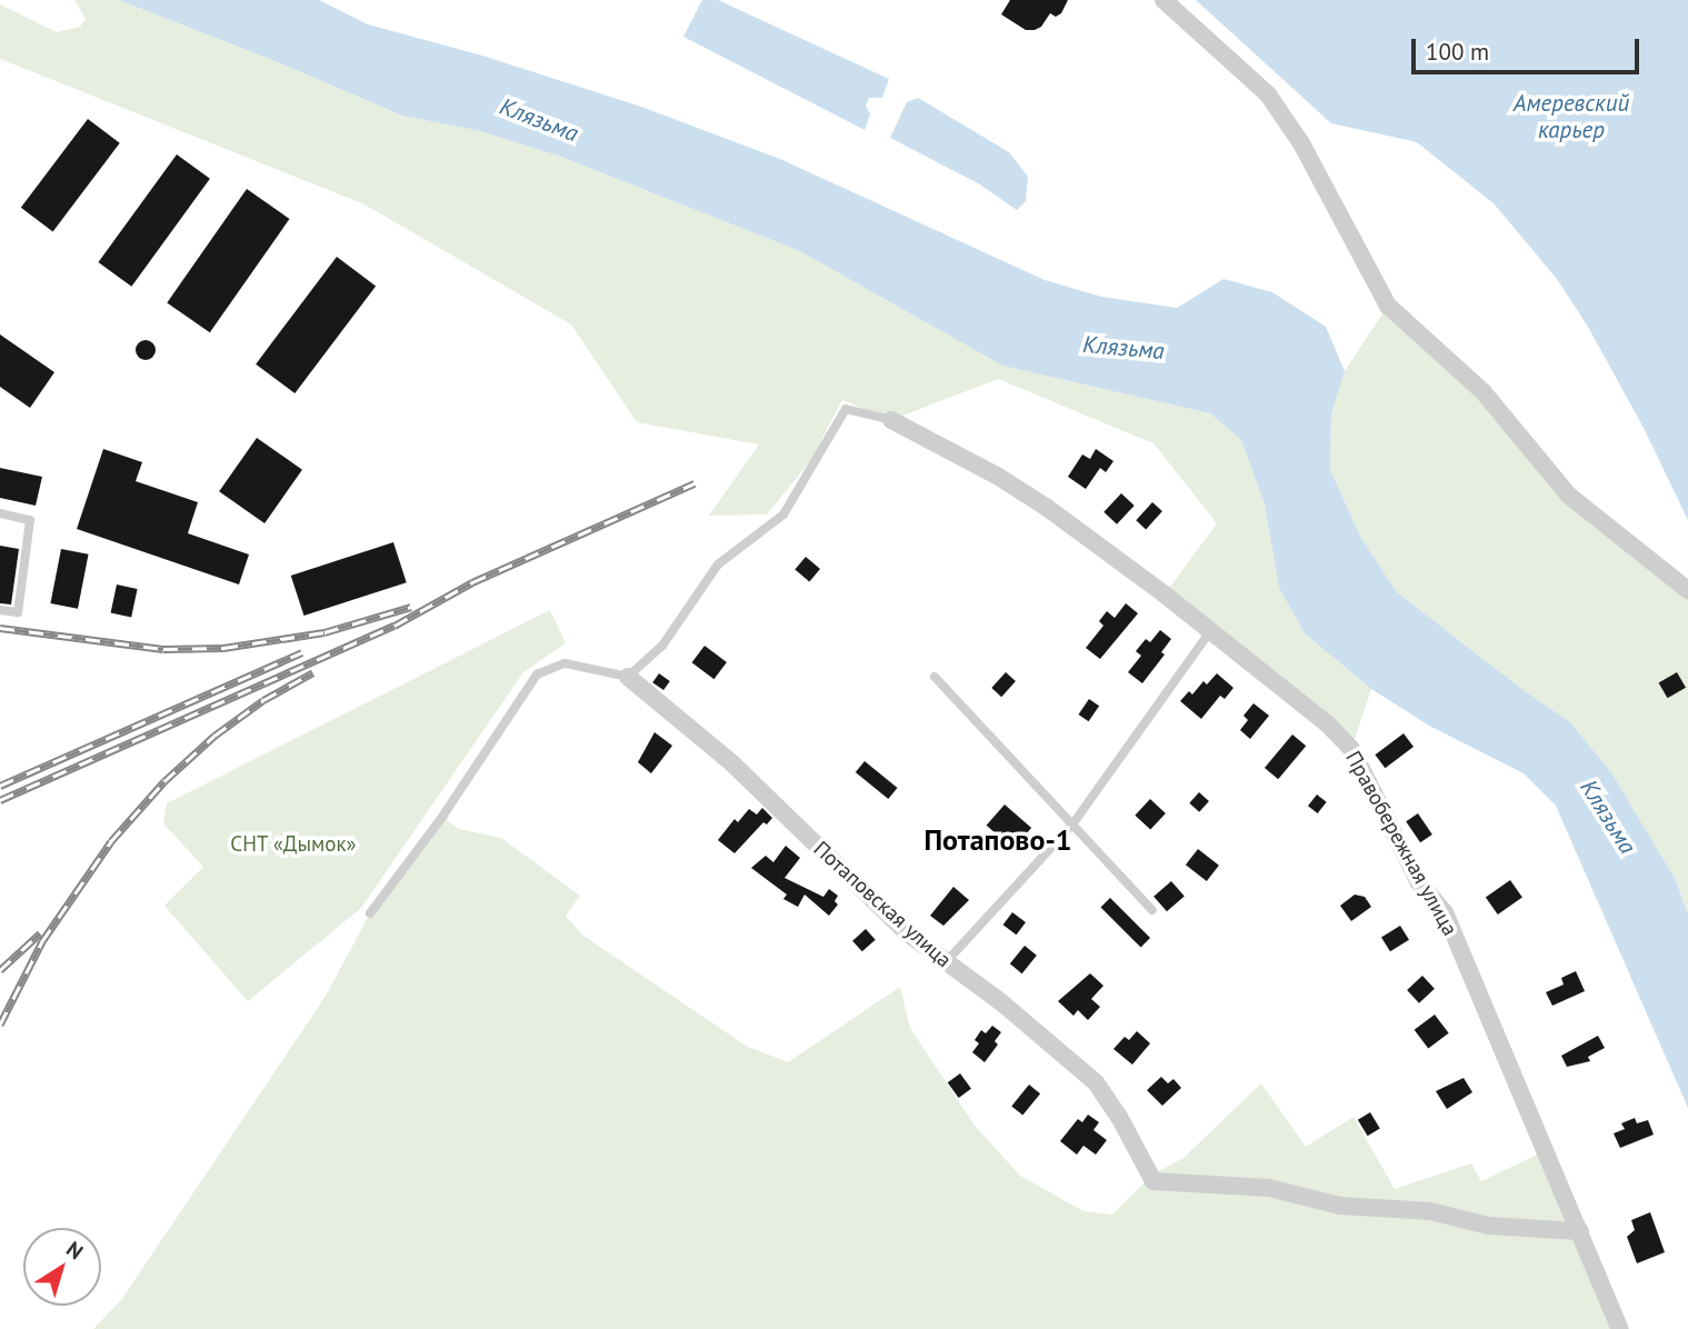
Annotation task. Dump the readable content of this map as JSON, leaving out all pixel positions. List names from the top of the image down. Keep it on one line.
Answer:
{"streets":{"street":["Правобережная улица","Потаповская улица"]},"crossings":[["Правобережная улица","Потаповская улица"]],"districts":["Потапово-1"],"water":["Амеревский карьер","Клязьма"],"parks":["СНТ «Дымок»"],"scale_bar":"100 m","north":"top right"}
